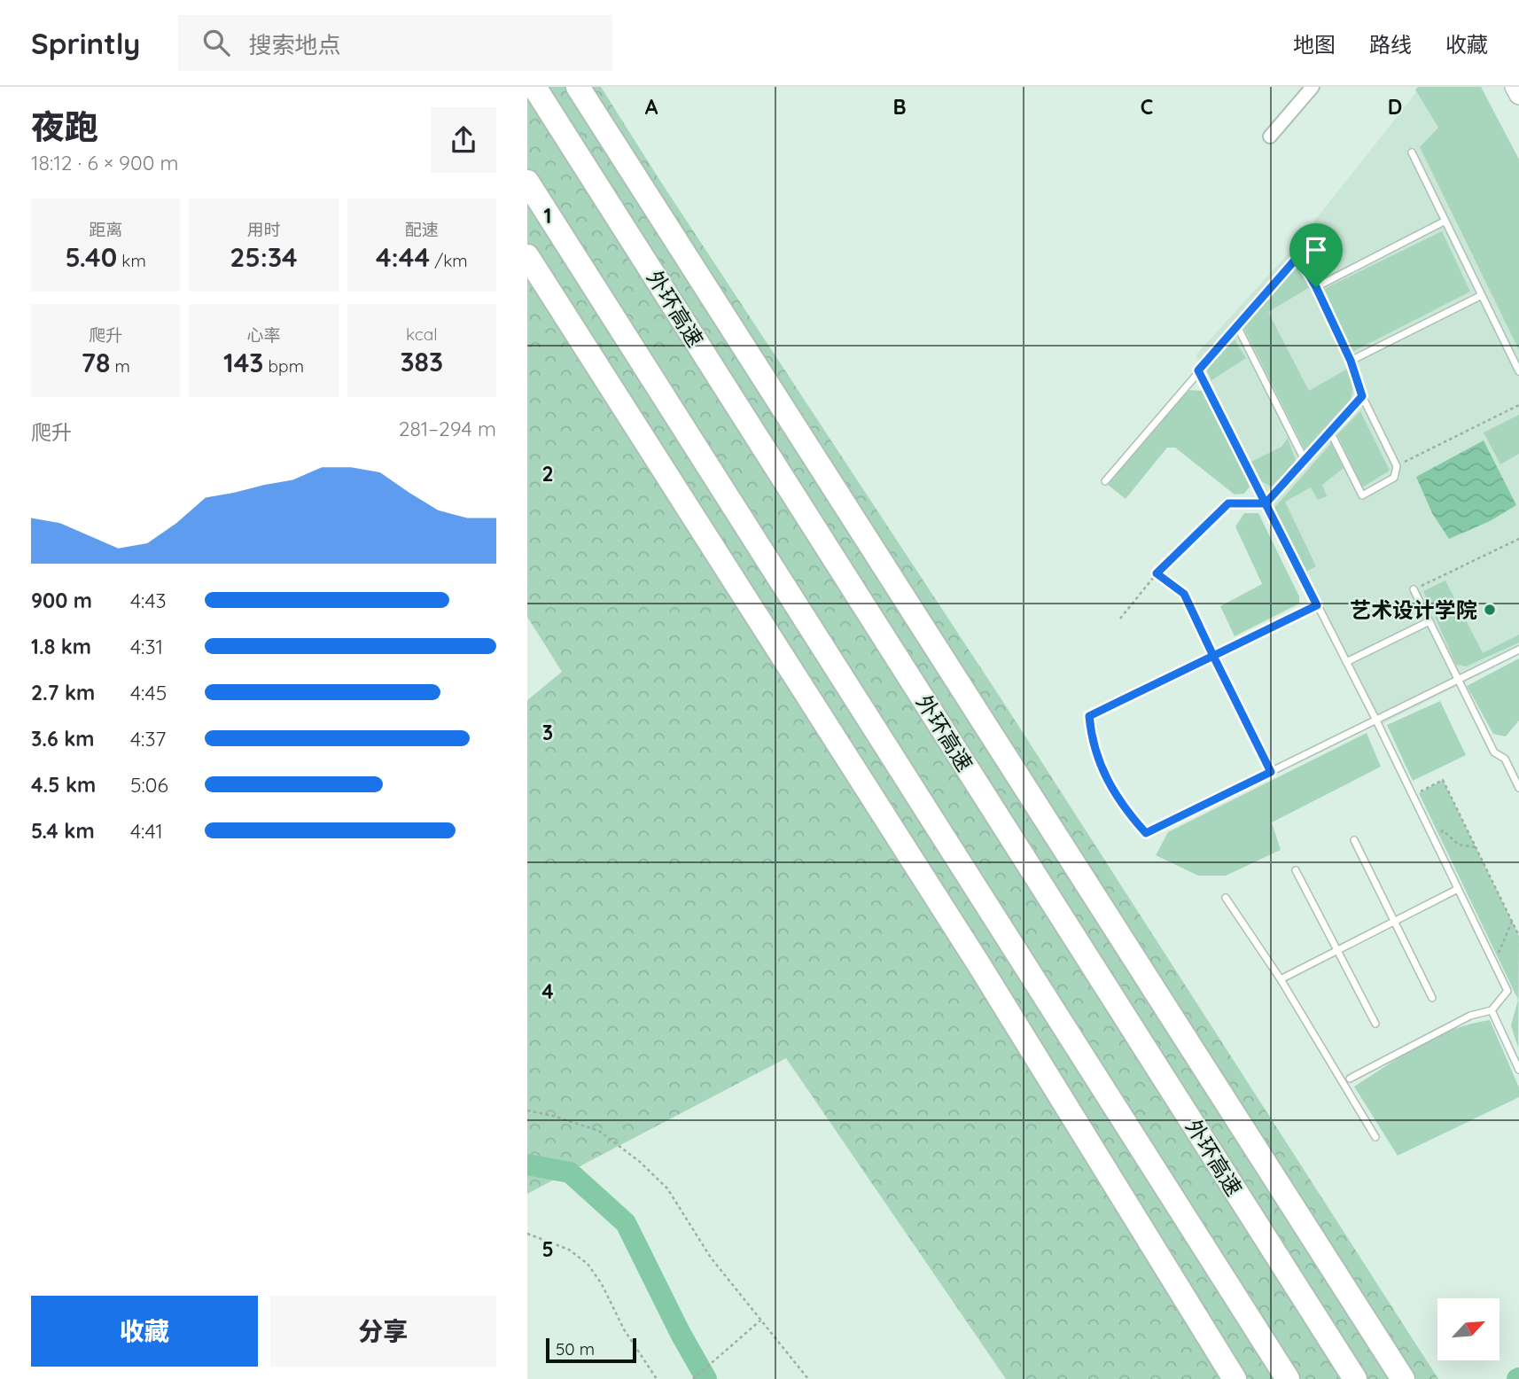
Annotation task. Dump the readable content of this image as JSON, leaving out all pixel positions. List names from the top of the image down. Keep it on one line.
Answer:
{"streets":{"highway":["外环高速"]},"places":["艺术设计学院"],"scale_bar":"50 m","north":"top right","page":{"header":"Sprintly","search":"搜索地点","nav":["地图","路线","收藏"],"heading":["夜跑","18:12 · 6 × 900 m"],"stats":[["距离","5.40 km"],["用时","25:34"],["配速","4:44 /km"],["爬升","78 m"],["心率","143 bpm"],["kcal","383"]],"chart":["爬升","281–294 m"],"list":[{"name":"900 m","note":"4:43"},{"name":"1.8 km","note":"4:31"},{"name":"2.7 km","note":"4:45"},{"name":"3.6 km","note":"4:37"},{"name":"4.5 km","note":"5:06"},{"name":"5.4 km","note":"4:41"}],"buttons":["收藏","分享"],"scale":"50 m"},"grid":{"columns":["A","B","C","D"],"rows":["1","2","3","4","5"]}}
